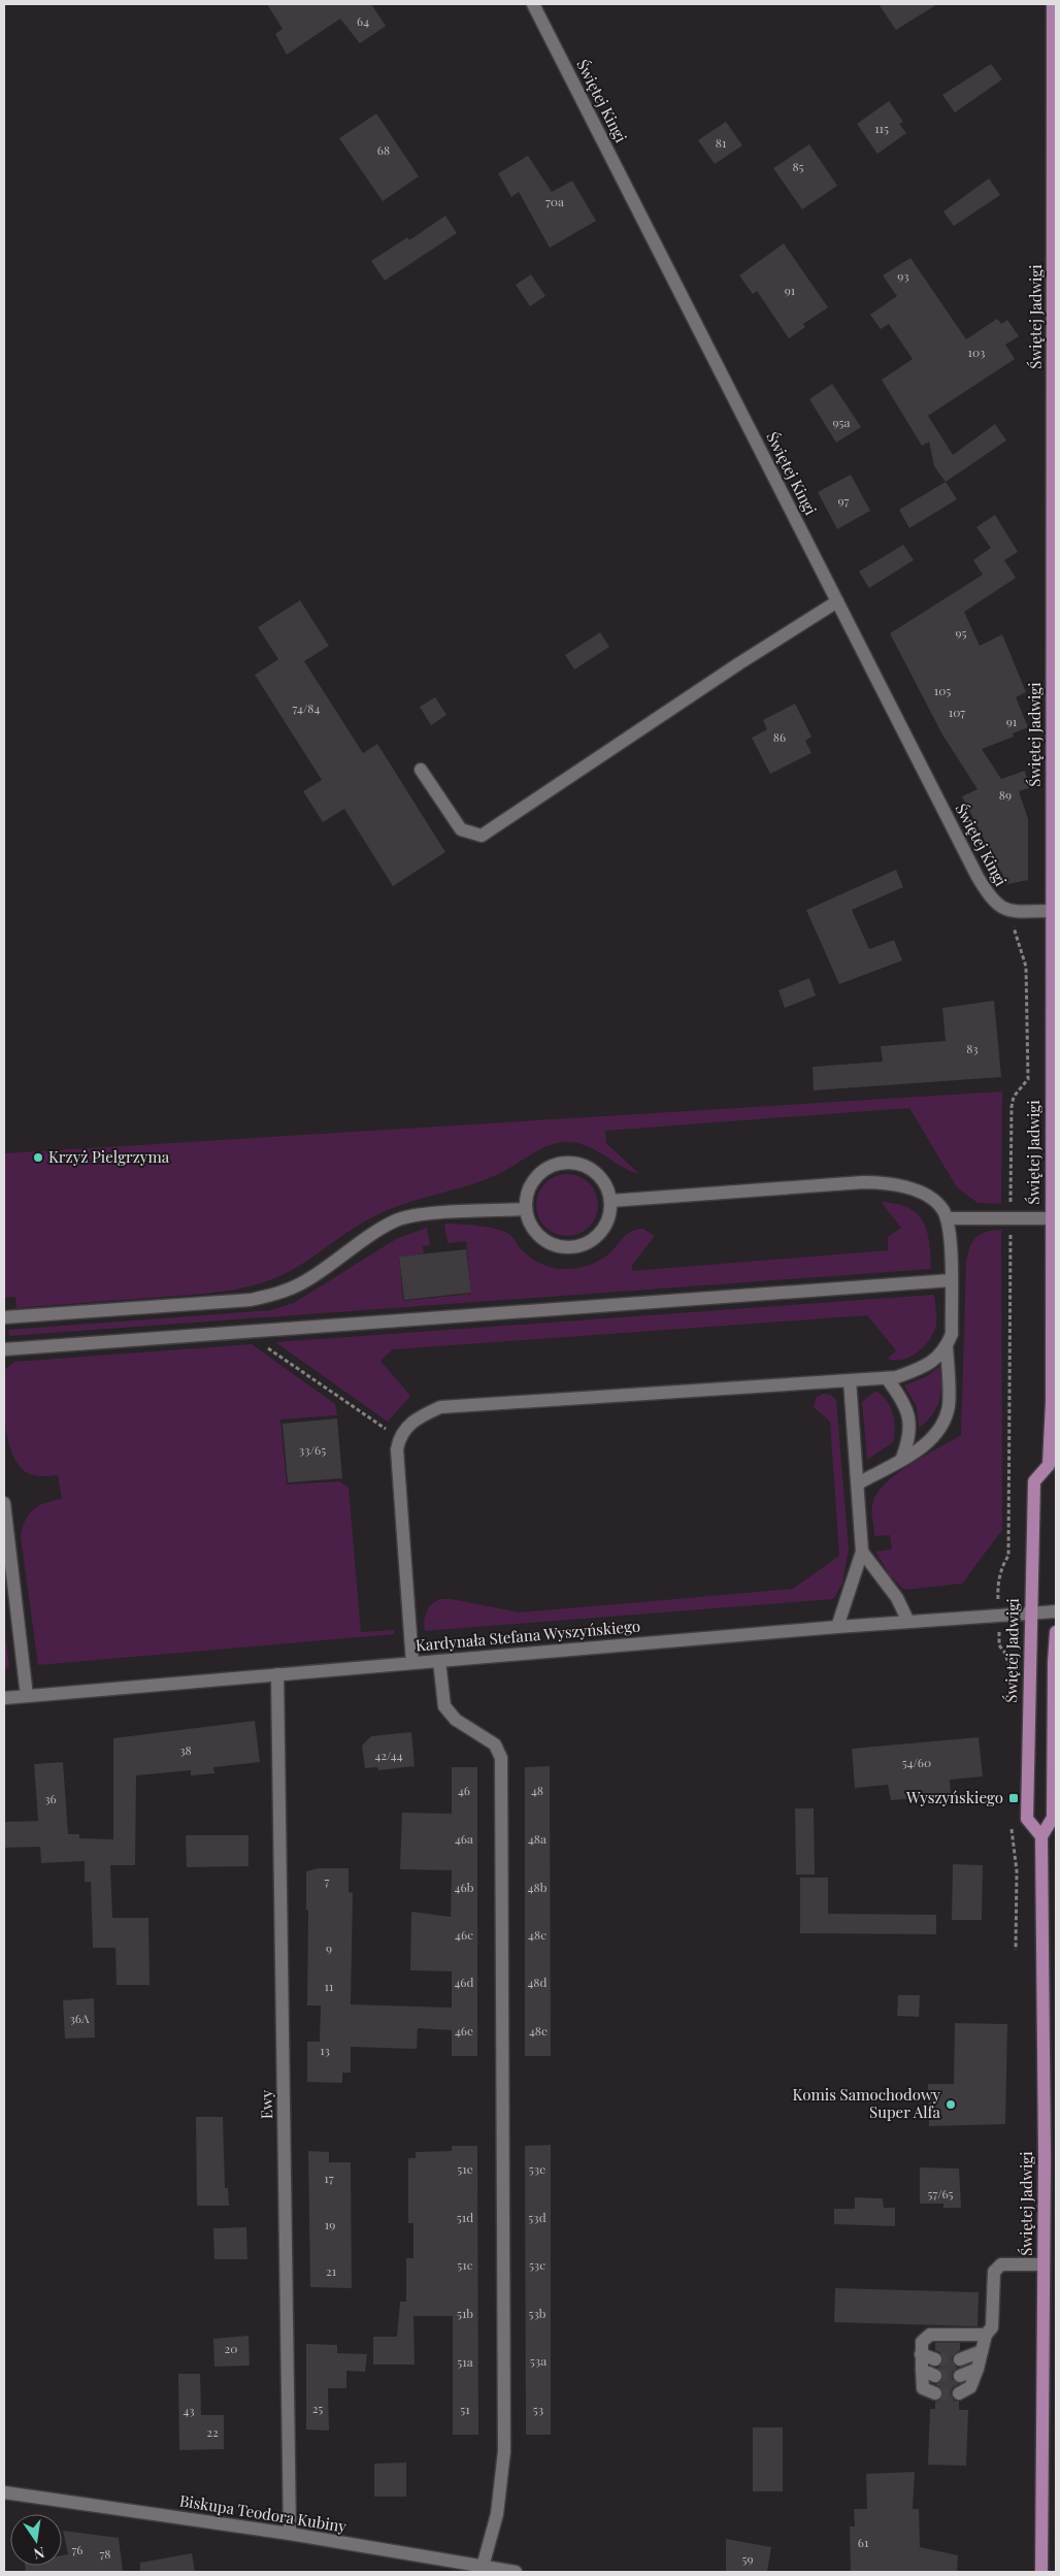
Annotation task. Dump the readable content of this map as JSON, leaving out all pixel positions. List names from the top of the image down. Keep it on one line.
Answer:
{"streets":{"main road":["Świętej Jadwigi"],"street":["Świętej Kingi","Kardynała Stefana Wyszyńskiego","Ewy","Biskupa Teodora Kubiny"]},"crossings":[["Świętej Kingi","Świętej Jadwigi"],["Świętej Jadwigi","Kardynała Stefana Wyszyńskiego"],["Kardynała Stefana Wyszyńskiego","Ewy"],["Ewy","Biskupa Teodora Kubiny"]],"places":{"other":["Krzyż Pielgrzyma","Komis Samochodowy Super Alfa"],"transit":["Wyszyńskiego"]},"house_numbers":["64","115","81","68","85","70a","93","91","103","95a","97","95","105","74/84","107","91","86","89","83","33/65","38","42/44","54/60","46","48","36","46a","48a","7","46b","48b","46c","48c","9","46d","48d","11","36A","46e","48e","13","51e","53e","17","57/65","51d","53d","19","51c","53c","21","51b","53b","20","53a","51a","25","51","53","43","22","61","76","78","59"],"north":"bottom"}
